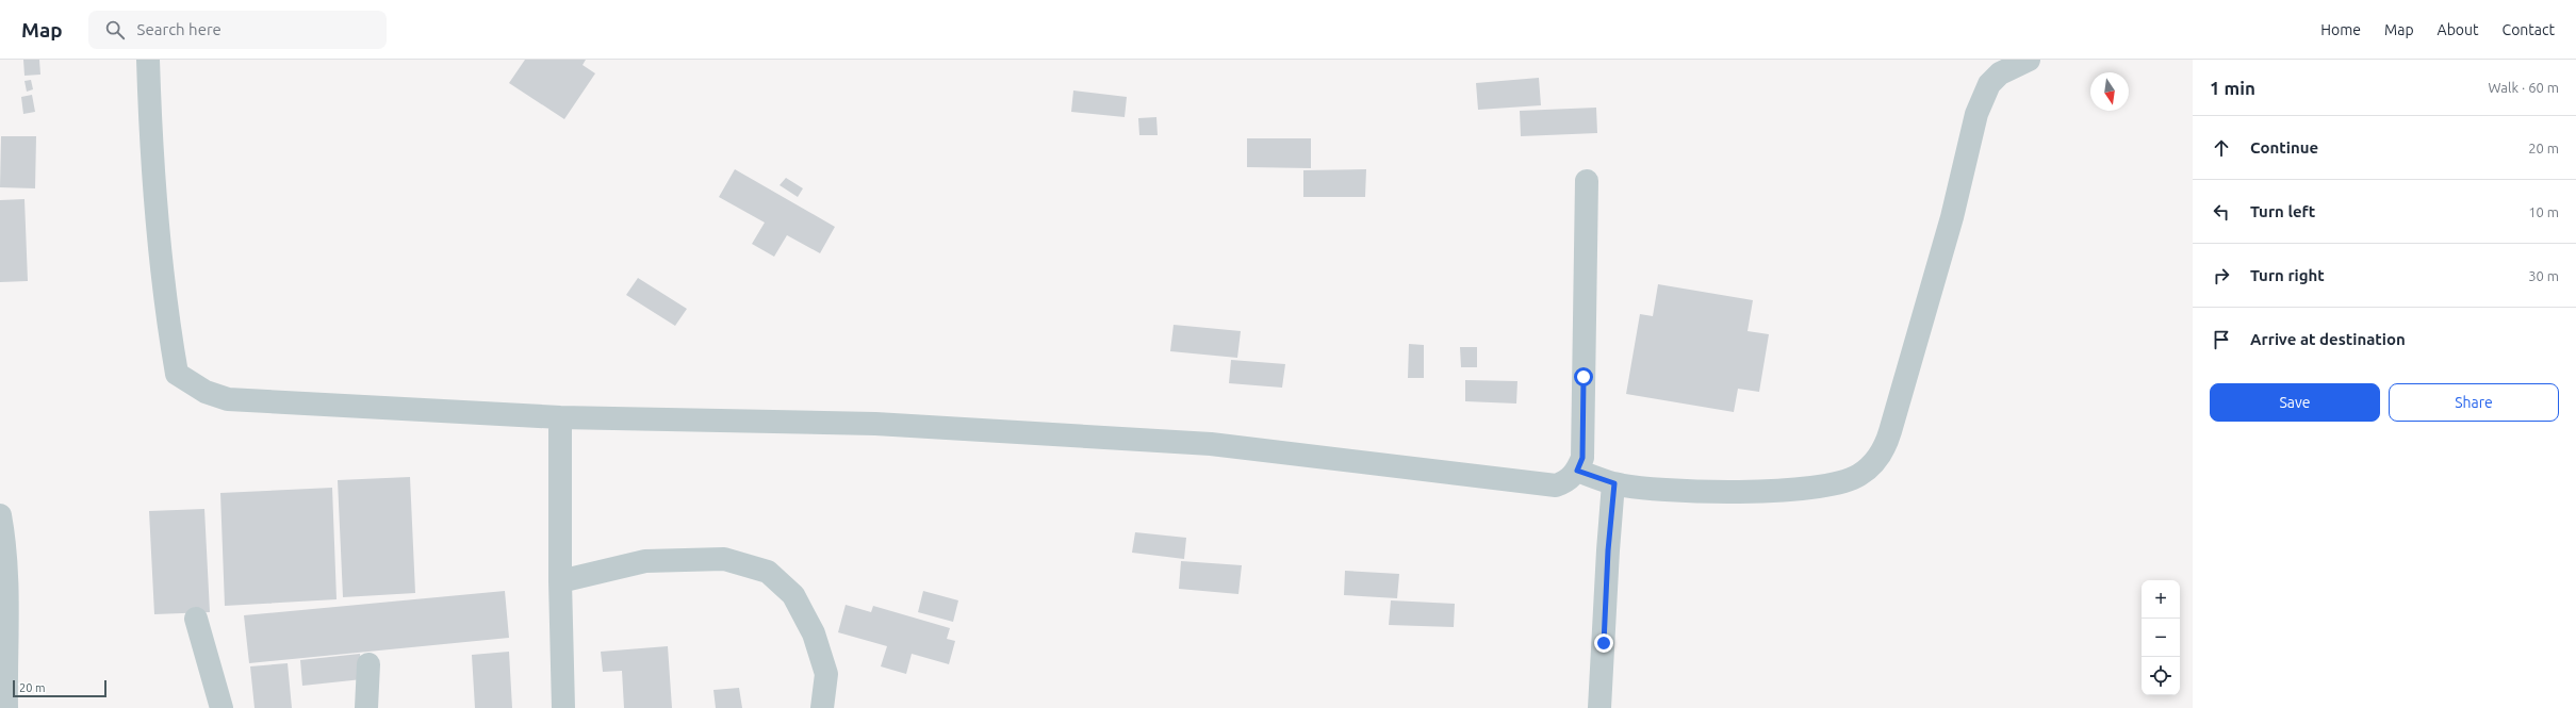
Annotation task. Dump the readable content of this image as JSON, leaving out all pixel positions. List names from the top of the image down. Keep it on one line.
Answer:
{"scale_bar":"20 m","north":"bottom","page":{"header":"Map","search":"Search here","nav":["Home","Map","About","Contact"],"heading":["1 min","Walk · 60 m"],"list":[["Continue","20 m"],["Turn left","10 m"],["Turn right","30 m"],"Arrive at destination"],"buttons":["Save","Share"],"map_buttons":["+","−"],"scale":"20 m"}}
